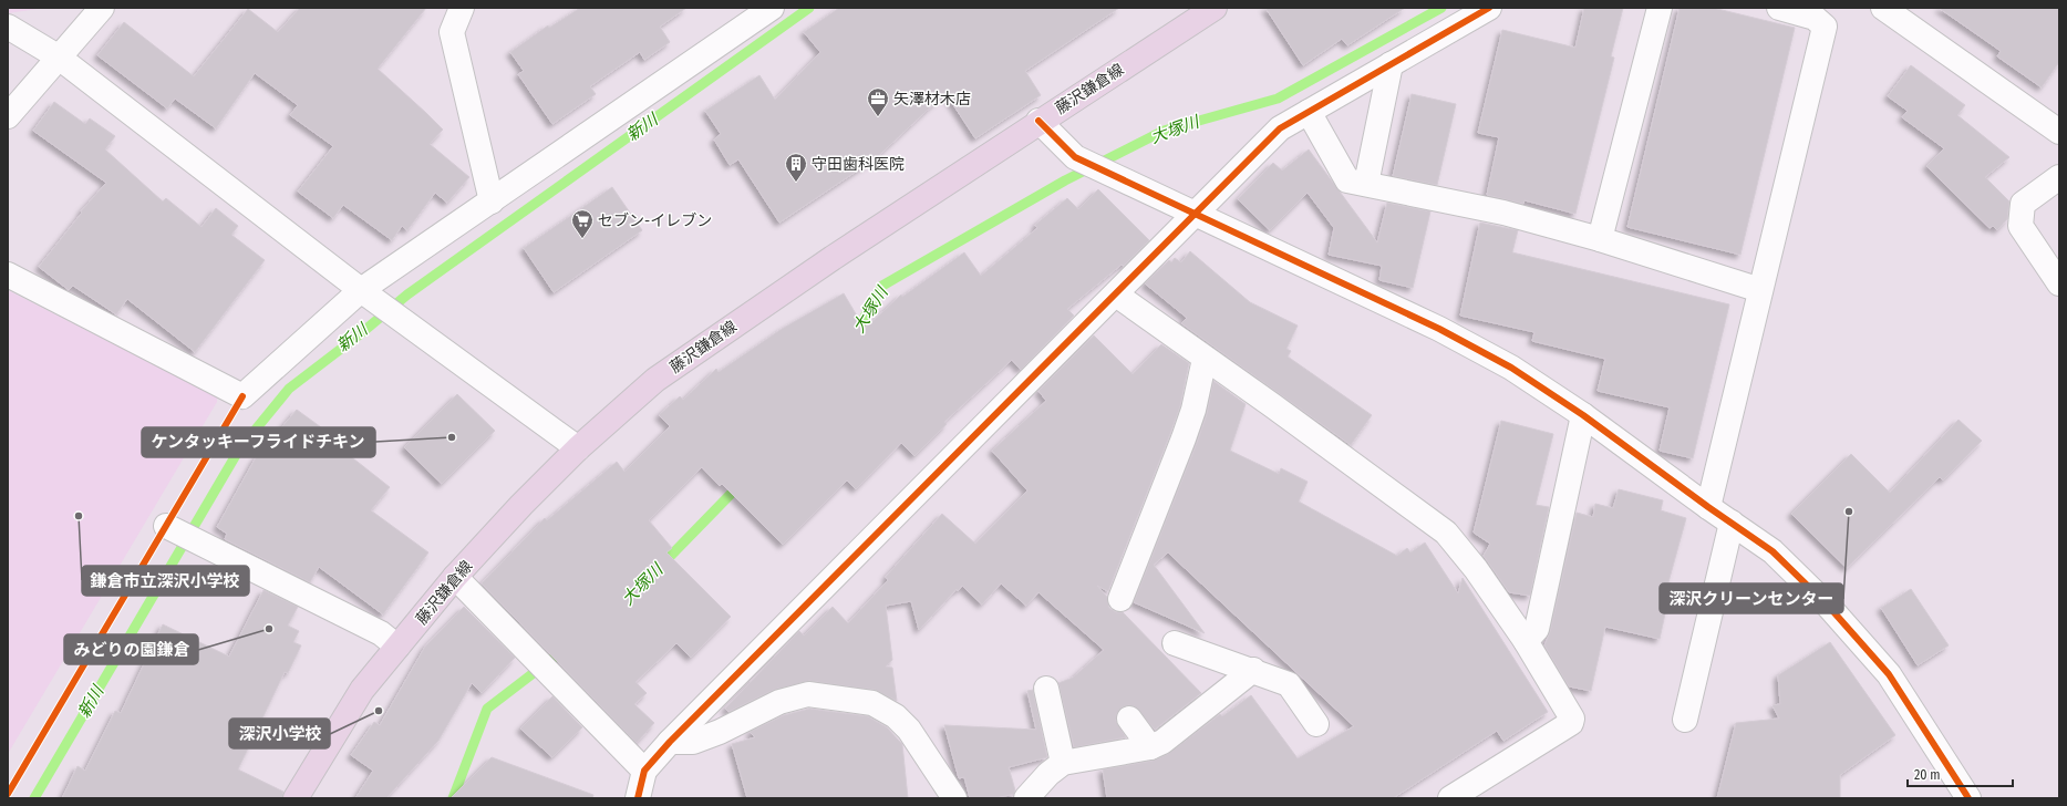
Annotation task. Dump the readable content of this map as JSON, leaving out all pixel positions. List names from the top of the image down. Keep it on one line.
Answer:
{"streets":{"main road":["藤沢鎌倉線"]},"water":["新川","大塚川"],"places":{"office":["矢澤材木店"],"building":["守田歯科医院"],"supermarket":["セブン-イレブン"],"other":["ケンタッキーフライドチキン","深沢クリーンセンター","鎌倉市立深沢小学校","みどりの園鎌倉","深沢小学校"]},"scale_bar":"20 m"}
